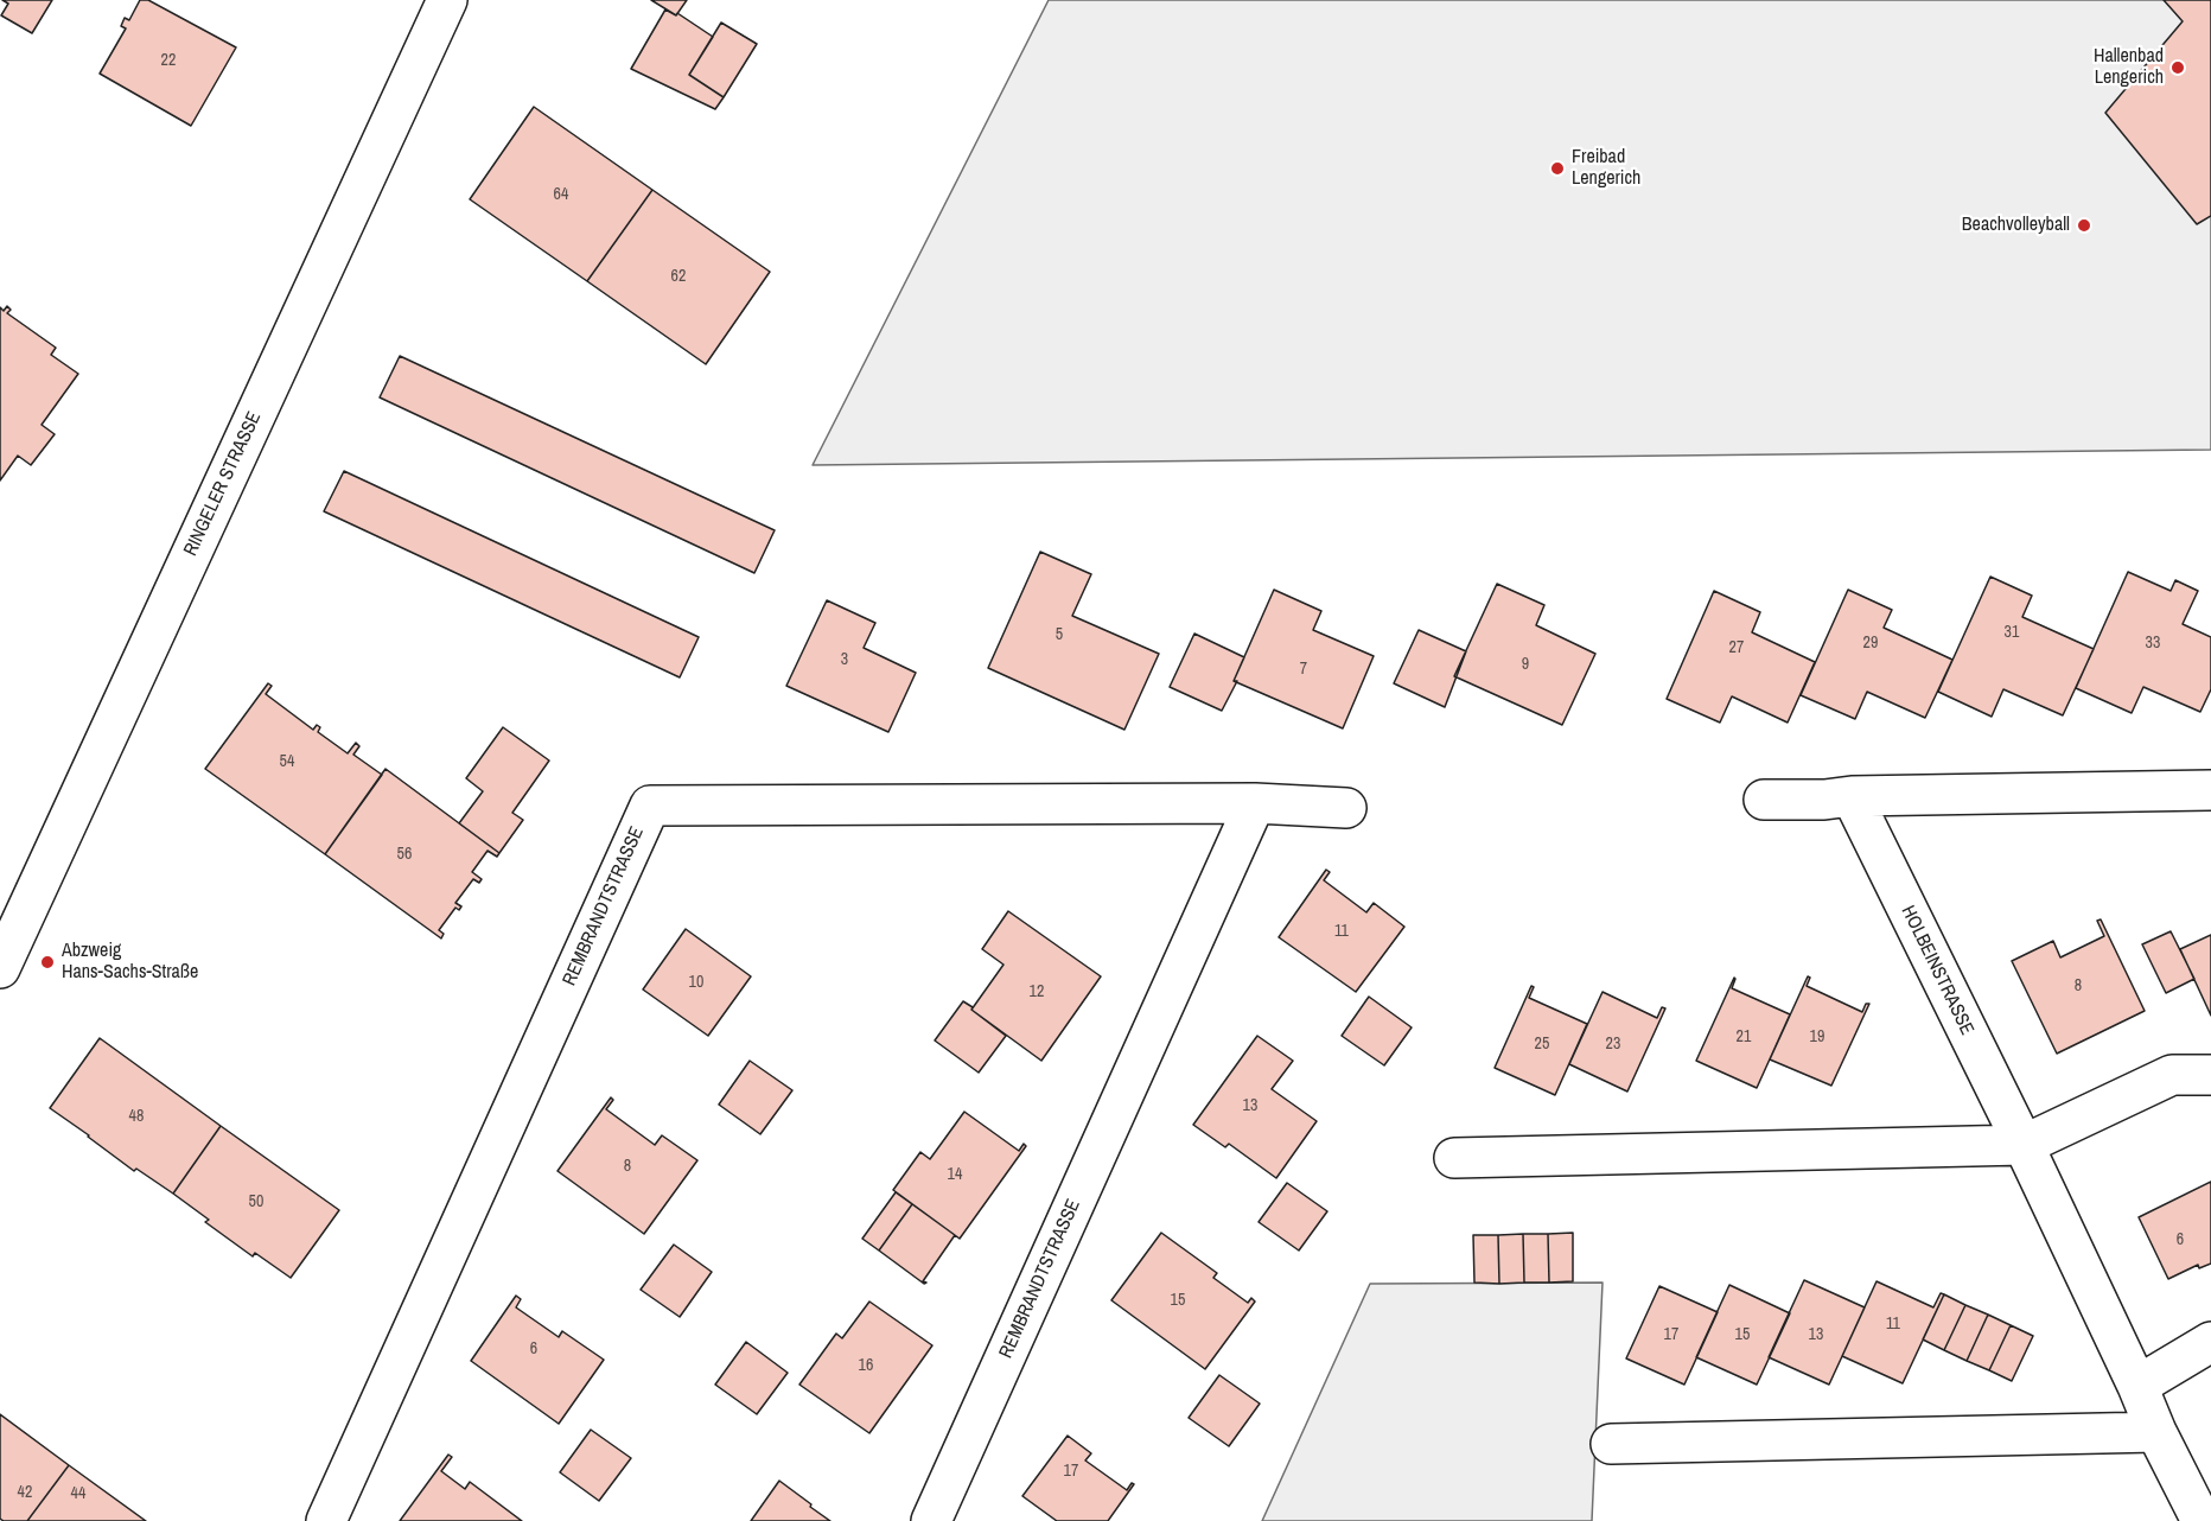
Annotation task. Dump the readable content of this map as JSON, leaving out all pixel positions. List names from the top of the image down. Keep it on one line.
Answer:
{"streets":{"street":["RINGELER STRASSE","REMBRANDTSTRASSE","HOLBEINSTRASSE"]},"places":["Hallenbad Lengerich","Freibad Lengerich","Beachvolleyball","Abzweig Hans-Sachs-Straße"],"house_numbers":["22","64","62","31","5","29","33","27","3","9","7","54","56","11","10","8","12","21","19","25","23","13","48","8","14","50","6","15","11","17","15","13","6","16","17","42","44"]}
